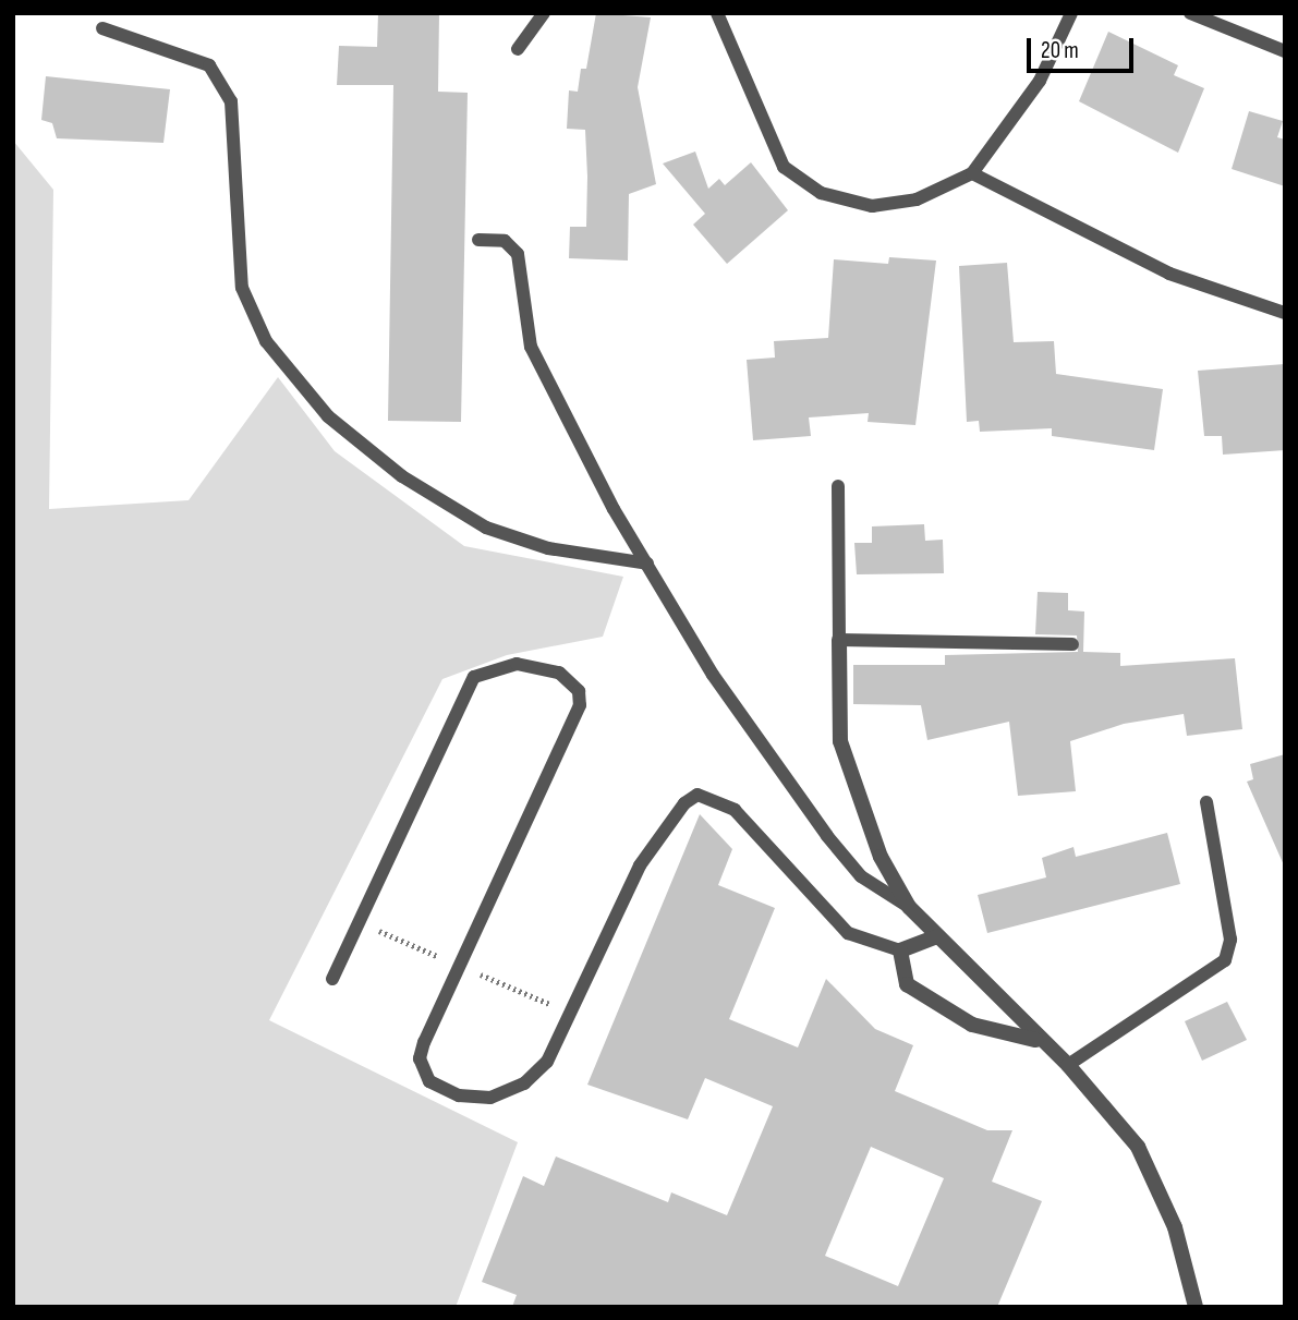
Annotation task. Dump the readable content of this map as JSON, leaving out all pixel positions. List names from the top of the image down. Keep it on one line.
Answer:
{"scale_bar":"20 m"}
